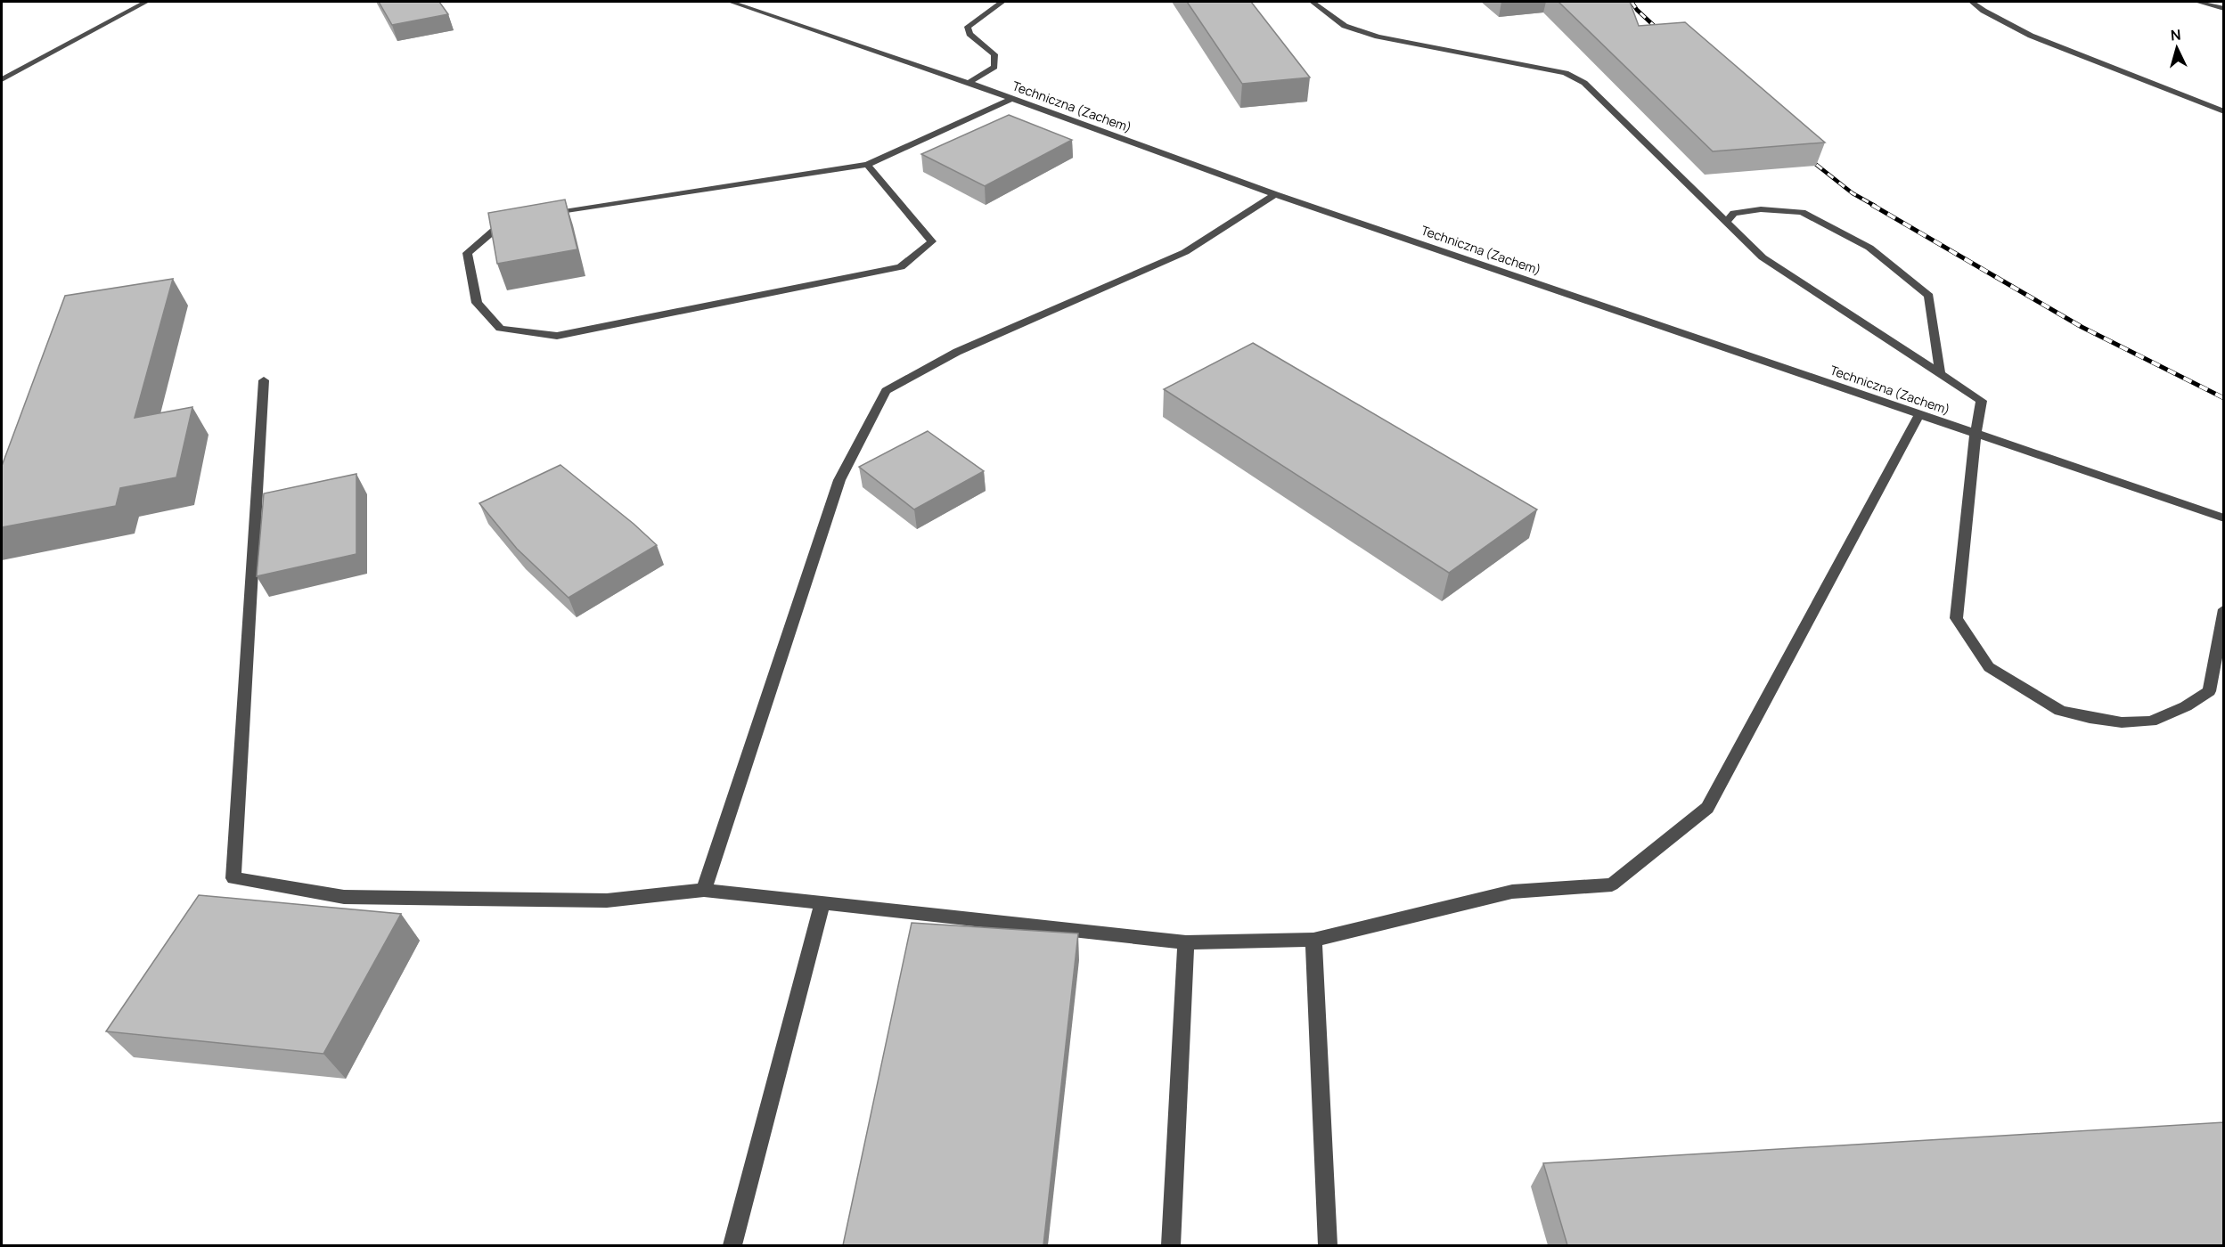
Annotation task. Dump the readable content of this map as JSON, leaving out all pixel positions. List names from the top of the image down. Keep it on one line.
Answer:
{"streets":{"lane":["Techniczna (Zachem)"]},"north":"top"}
